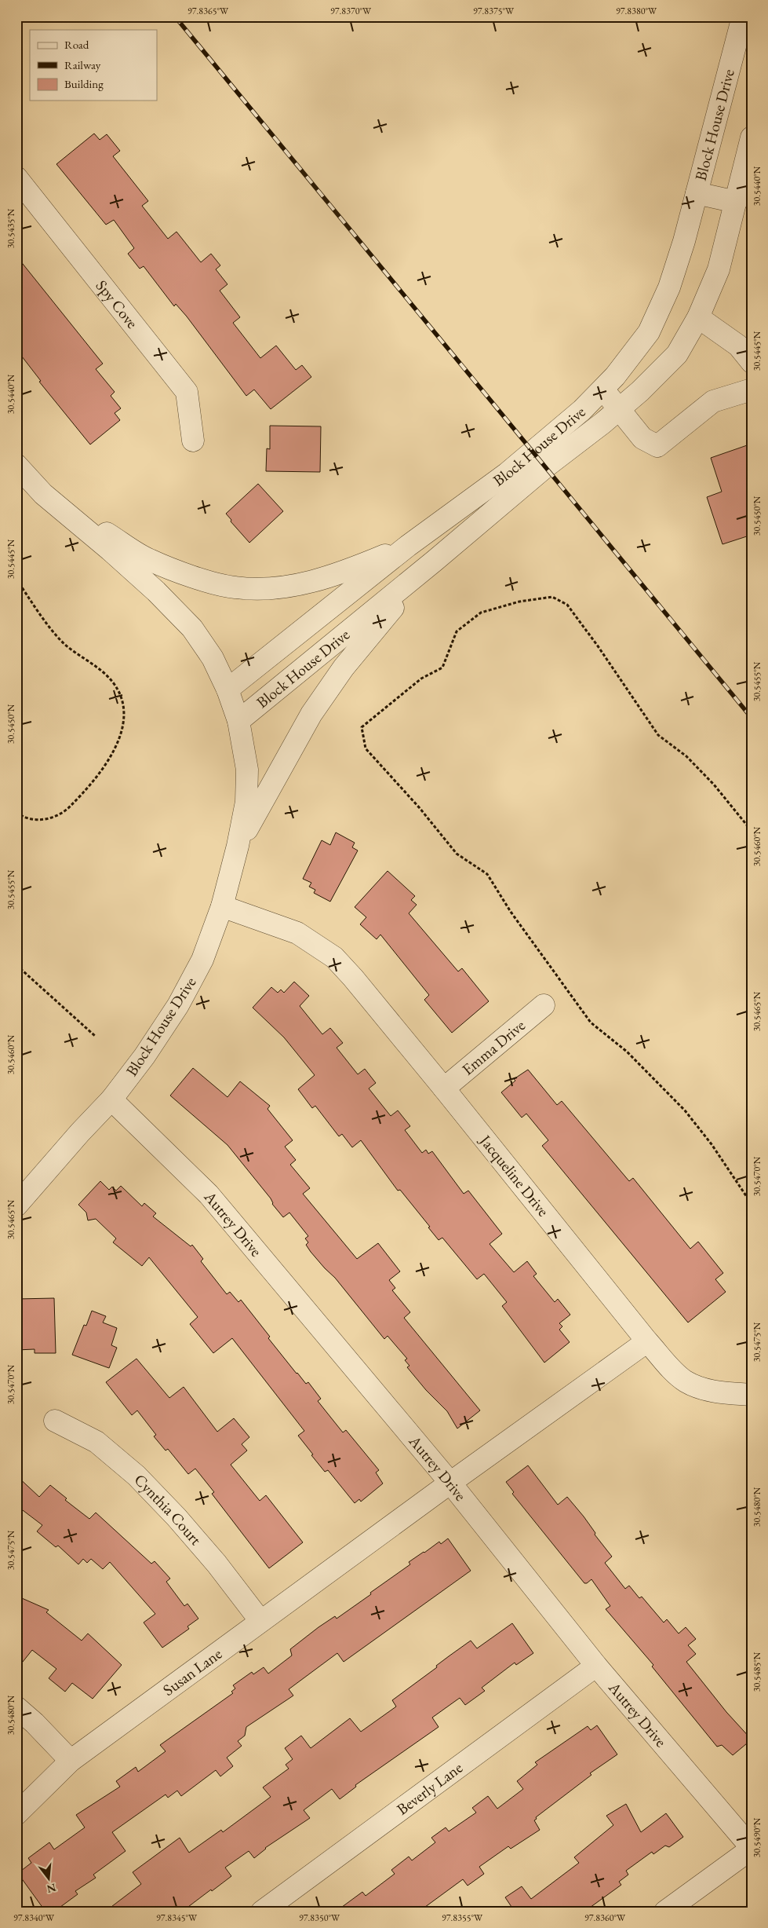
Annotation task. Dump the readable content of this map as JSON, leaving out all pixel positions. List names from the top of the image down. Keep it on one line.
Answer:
{"streets":{"street":["Block House Drive","Spy Cove","Emma Drive","Jacqueline Drive","Autrey Drive","Cynthia Court","Susan Lane","Beverly Lane"]},"crossings":[["Block House Drive","Jacqueline Drive"],["Block House Drive","Autrey Drive"],["Emma Drive","Jacqueline Drive"],["Autrey Drive","Susan Lane"],["Autrey Drive","Beverly Lane"],["Cynthia Court","Susan Lane"]],"legend":["Road","Railway","Building"],"north":"bottom","coordinates":["97.8365°W","97.8370°W","97.8375°W","97.8380°W","30.5440°N","30.5435°N","30.5445°N","30.5450°N","30.5455°N","30.5460°N","30.5465°N","30.5470°N","30.5475°N","30.5480°N","30.5485°N","30.5490°N","97.8340°W","97.8345°W","97.8350°W","97.8355°W","97.8360°W"]}
